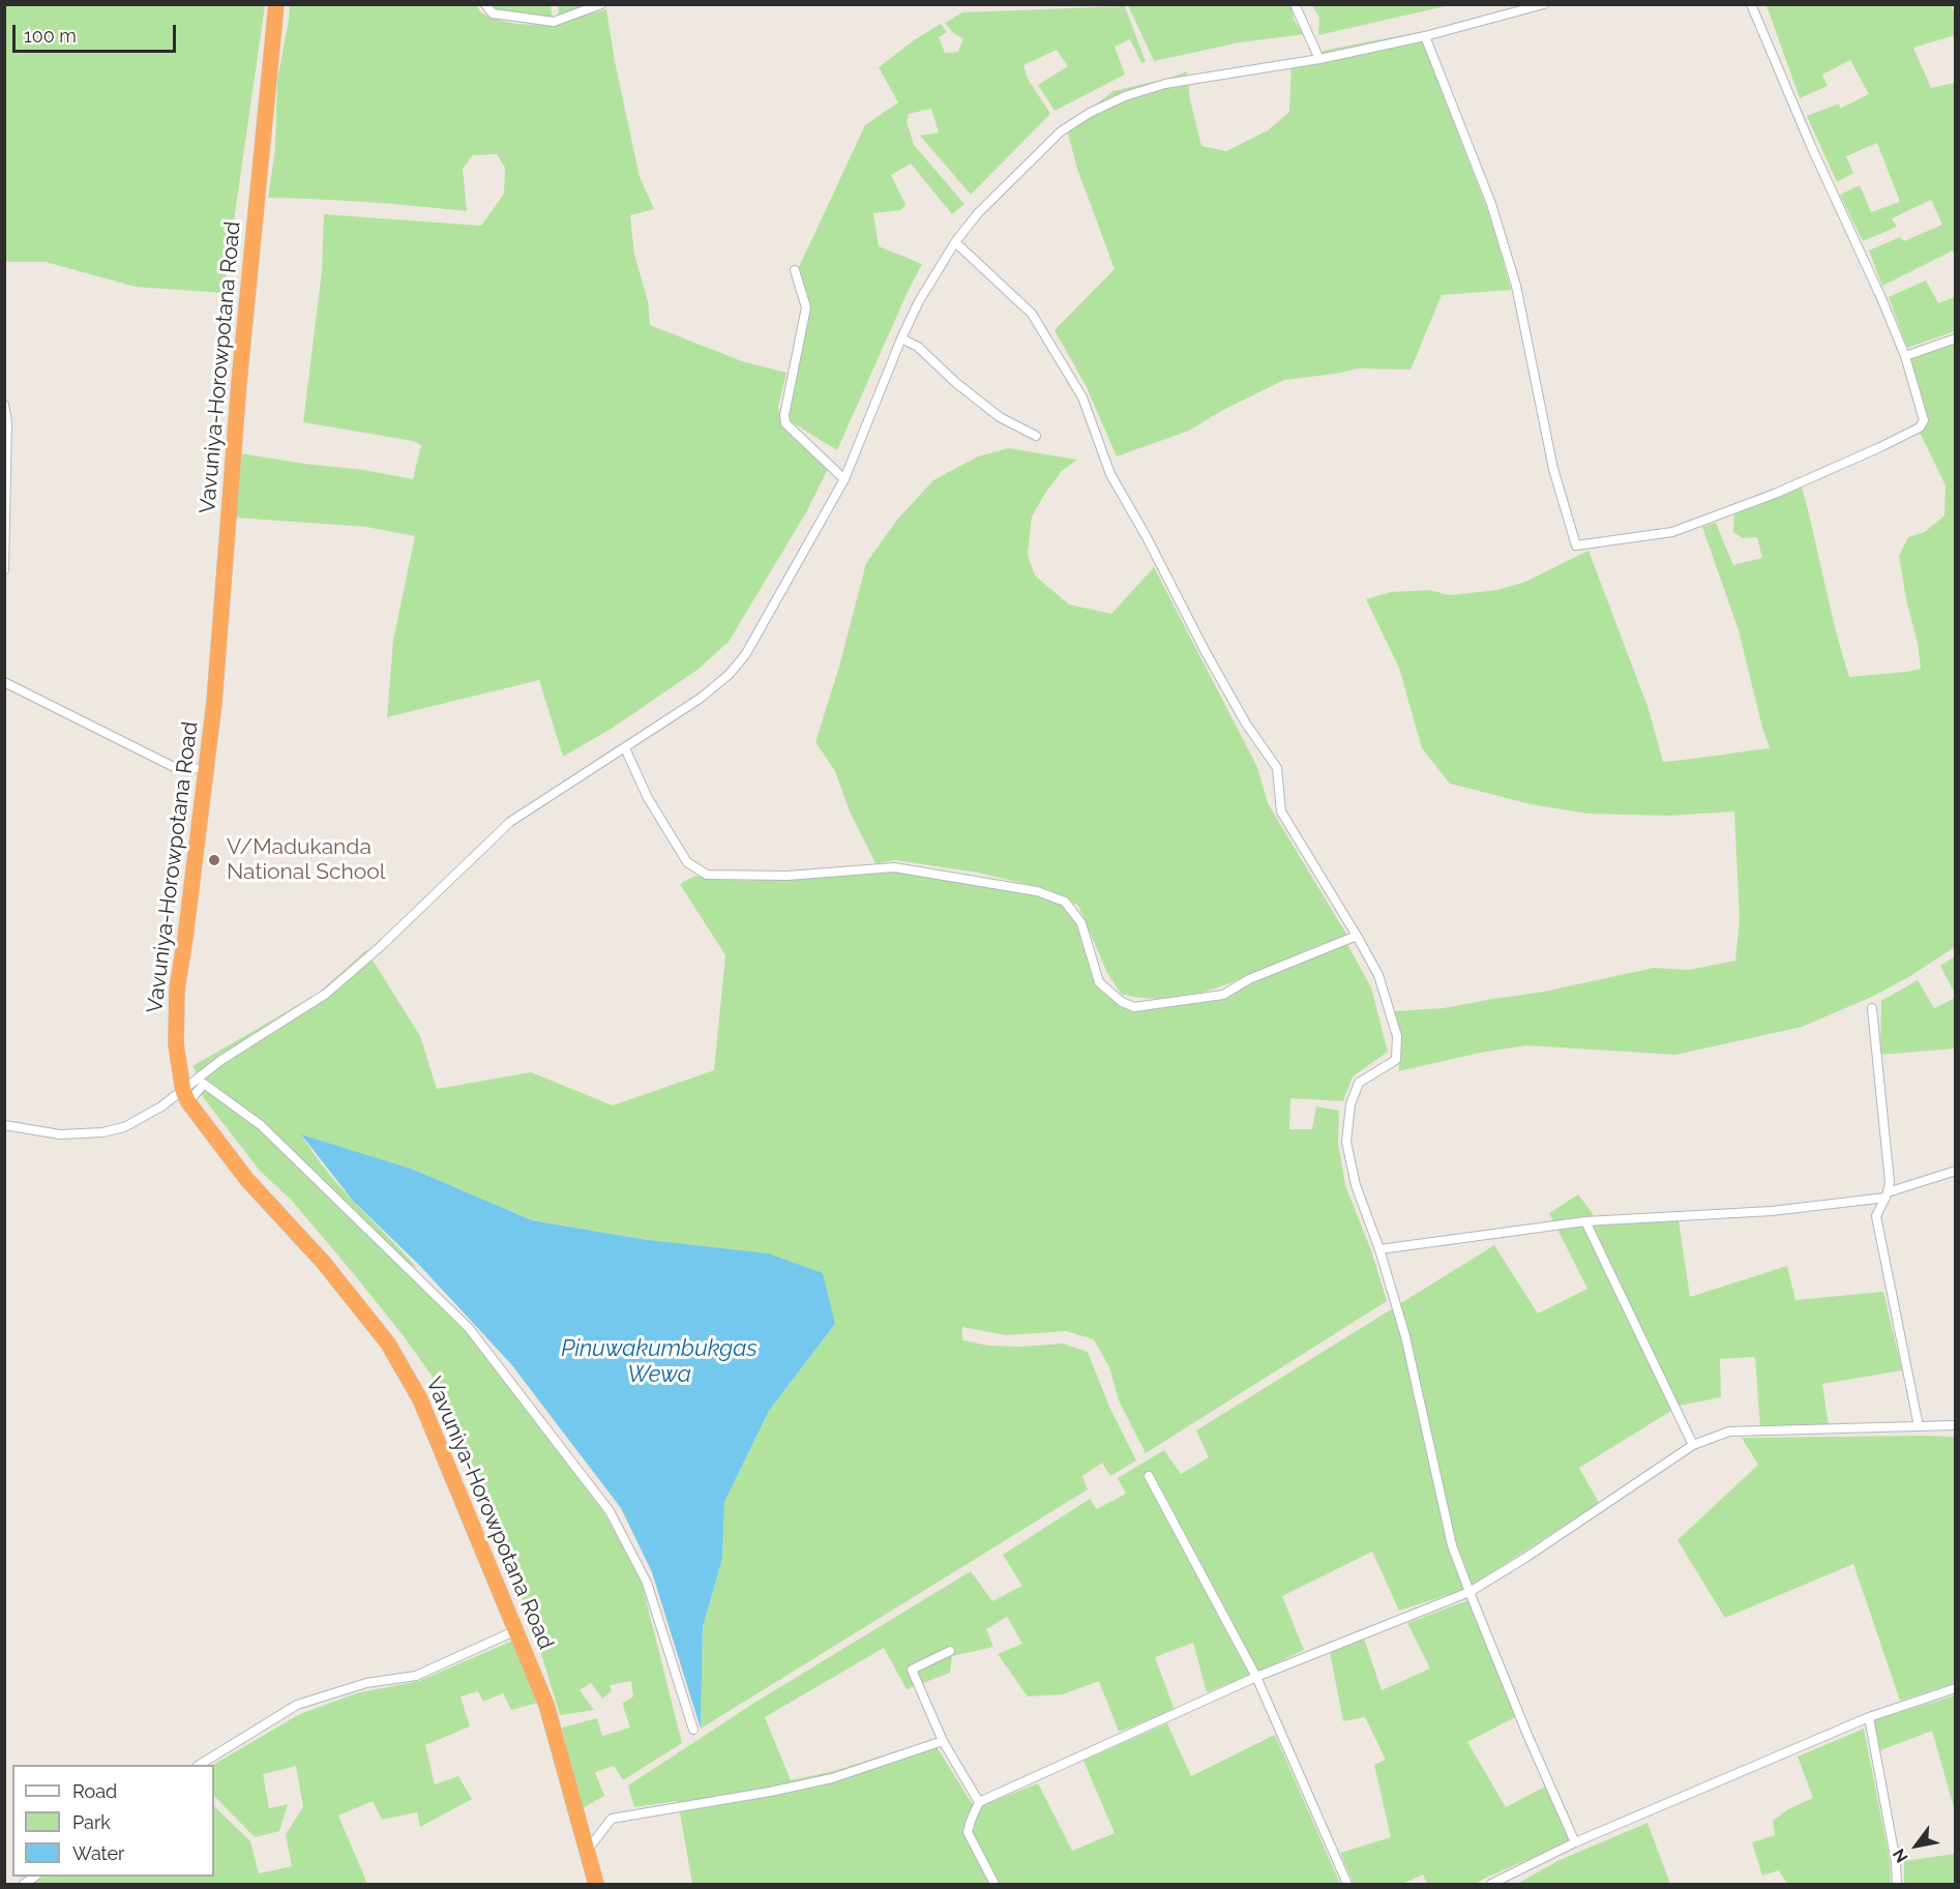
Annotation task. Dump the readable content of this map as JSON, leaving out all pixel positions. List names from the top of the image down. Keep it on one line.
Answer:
{"streets":{"highway":["Vavuniya-Horowpotana Road"]},"water":["Pinuwakumbukgas Wewa"],"places":["V/Madukanda National School"],"legend":["Road","Park","Water"],"scale_bar":"100 m","north":"bottom left"}
